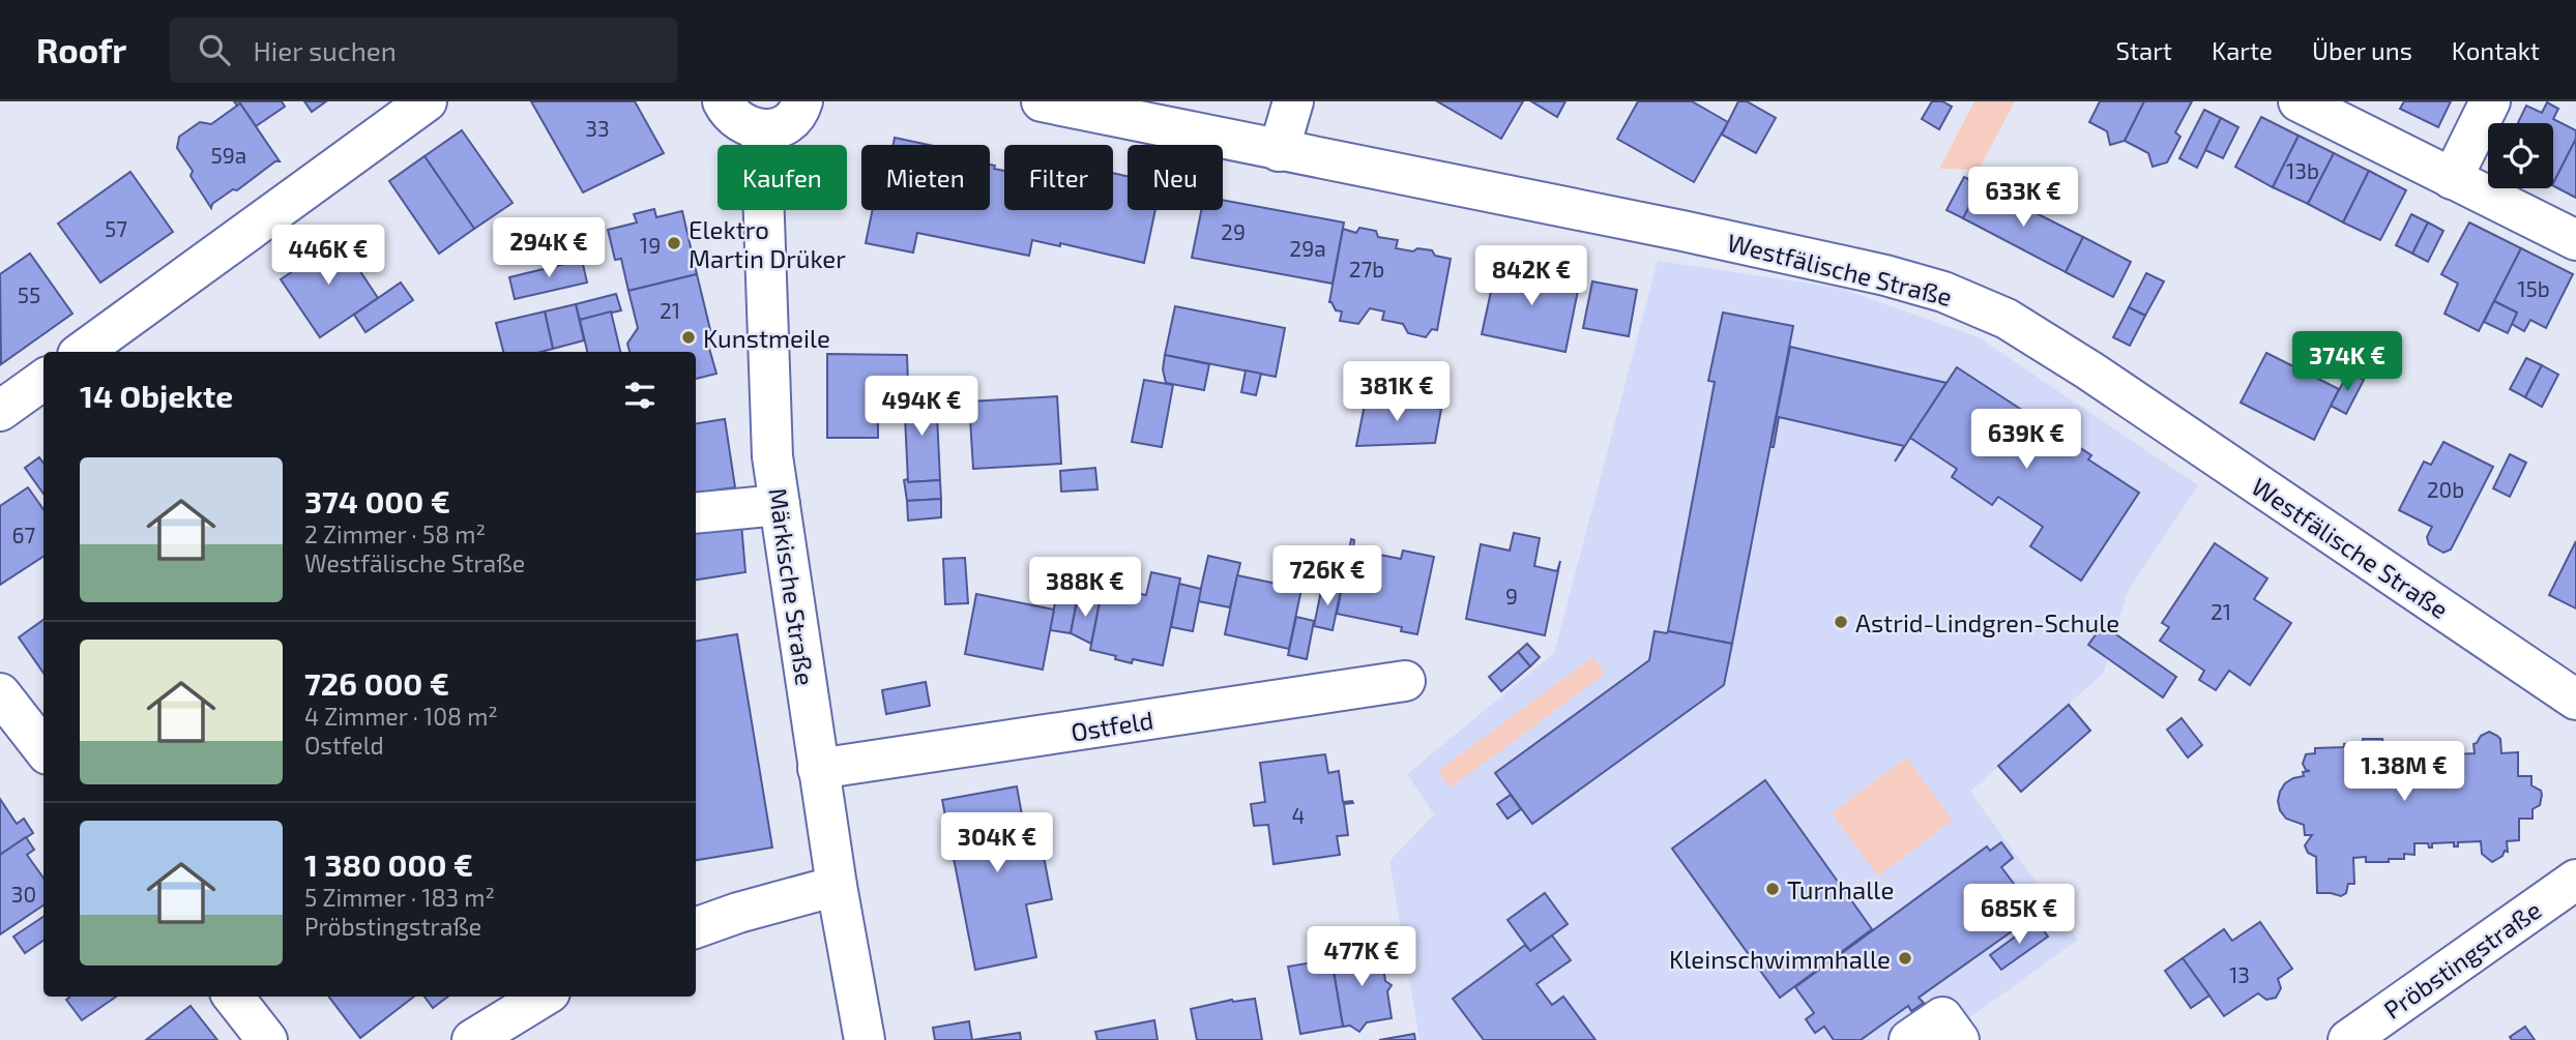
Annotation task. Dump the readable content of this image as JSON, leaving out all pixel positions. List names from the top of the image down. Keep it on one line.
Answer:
{"streets":{"street":["Westfälische Straße","Märkische Straße","Ostfeld","Pröbstingstraße"]},"crossings":[["Märkische Straße","Ostfeld"]],"places":["Elektro Martin Drüker","Kunstmeile","Astrid-Lindgren-Schule","Turnhalle","Kleinschwimmhalle"],"house_numbers":["33","59a","13b","57","29","19","29a","27b","15b","55","21","20b","67","9","21","4","30","13"],"page":{"header":"Roofr","search":"Hier suchen","nav":["Start","Karte","Über uns","Kontakt"],"chip":["Kaufen","Mieten","Filter","Neu"],"price":["633K €","294K €","446K €","842K €","374K €","381K €","494K €","639K €","726K €","388K €","1.38M €","304K €","685K €","477K €"],"heading":"14 Objekte","list":[{"name":"374 000 €","note":"2 Zimmer · 58 m² · Westfälische Straße"},{"name":"726 000 €","note":"4 Zimmer · 108 m² · Ostfeld"},{"name":"1 380 000 €","note":"5 Zimmer · 183 m² · Pröbstingstraße"}]}}
